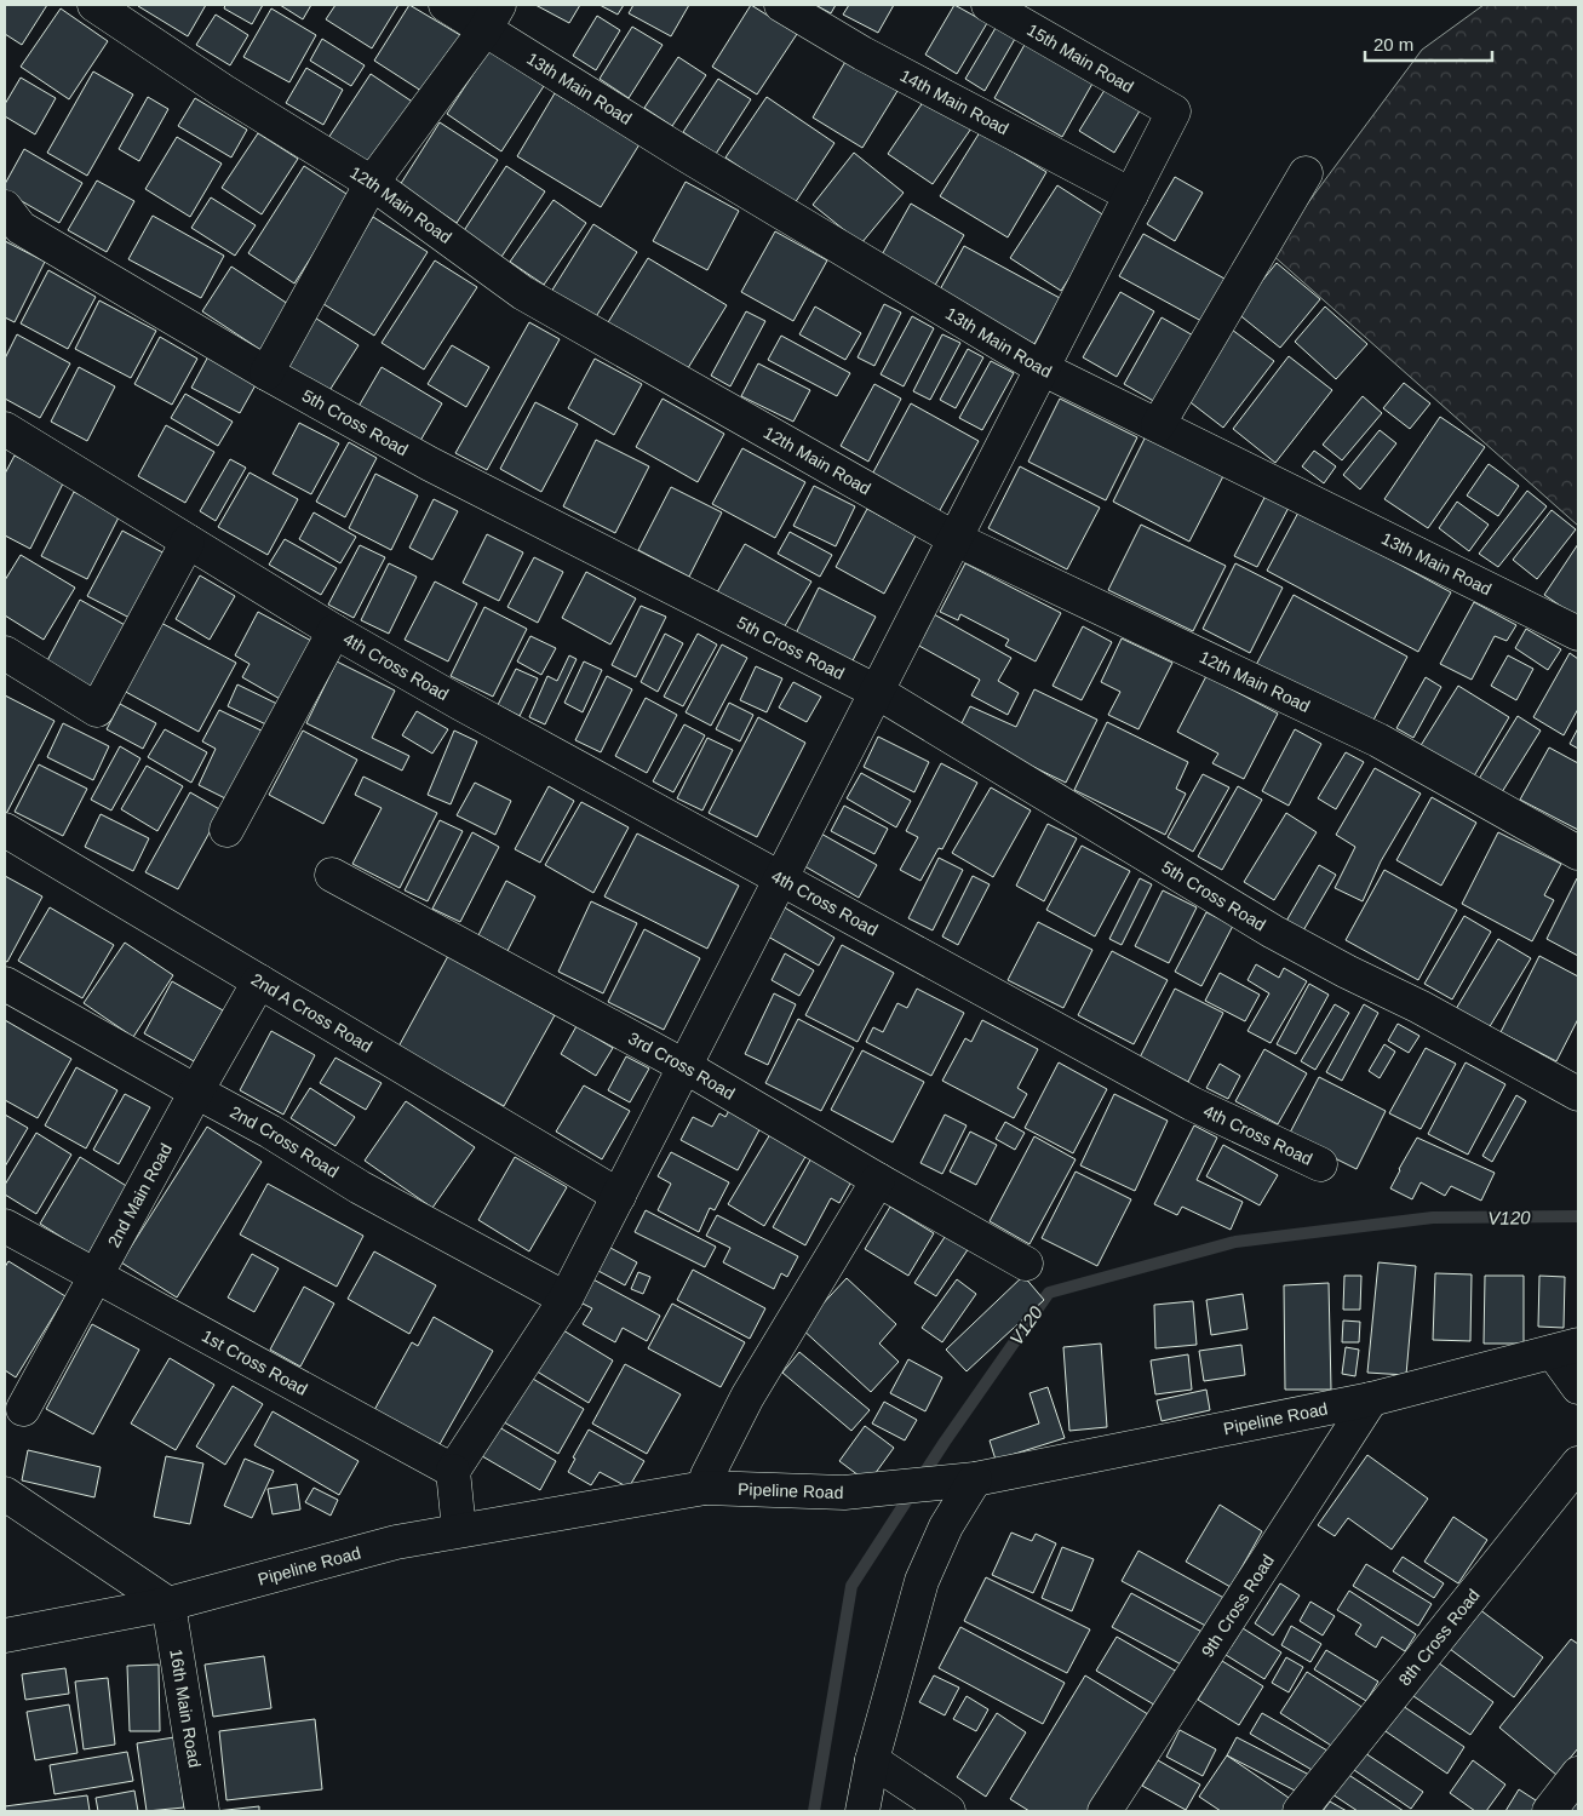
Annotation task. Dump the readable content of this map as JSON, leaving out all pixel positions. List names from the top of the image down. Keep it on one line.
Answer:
{"streets":{"street":["15th Main Road","13th Main Road","14th Main Road","12th Main Road","5th Cross Road","4th Cross Road","2nd A Cross Road","3rd Cross Road","2nd Cross Road","2nd Main Road","1st Cross Road","Pipeline Road","9th Cross Road","8th Cross Road","16th Main Road"]},"crossings":[["15th Main Road","14th Main Road"],["2nd A Cross Road","2nd Main Road"],["2nd Cross Road","2nd Main Road"],["2nd Main Road","1st Cross Road"],["Pipeline Road","9th Cross Road"],["Pipeline Road","16th Main Road"]],"water":["V120"],"scale_bar":"20 m"}
